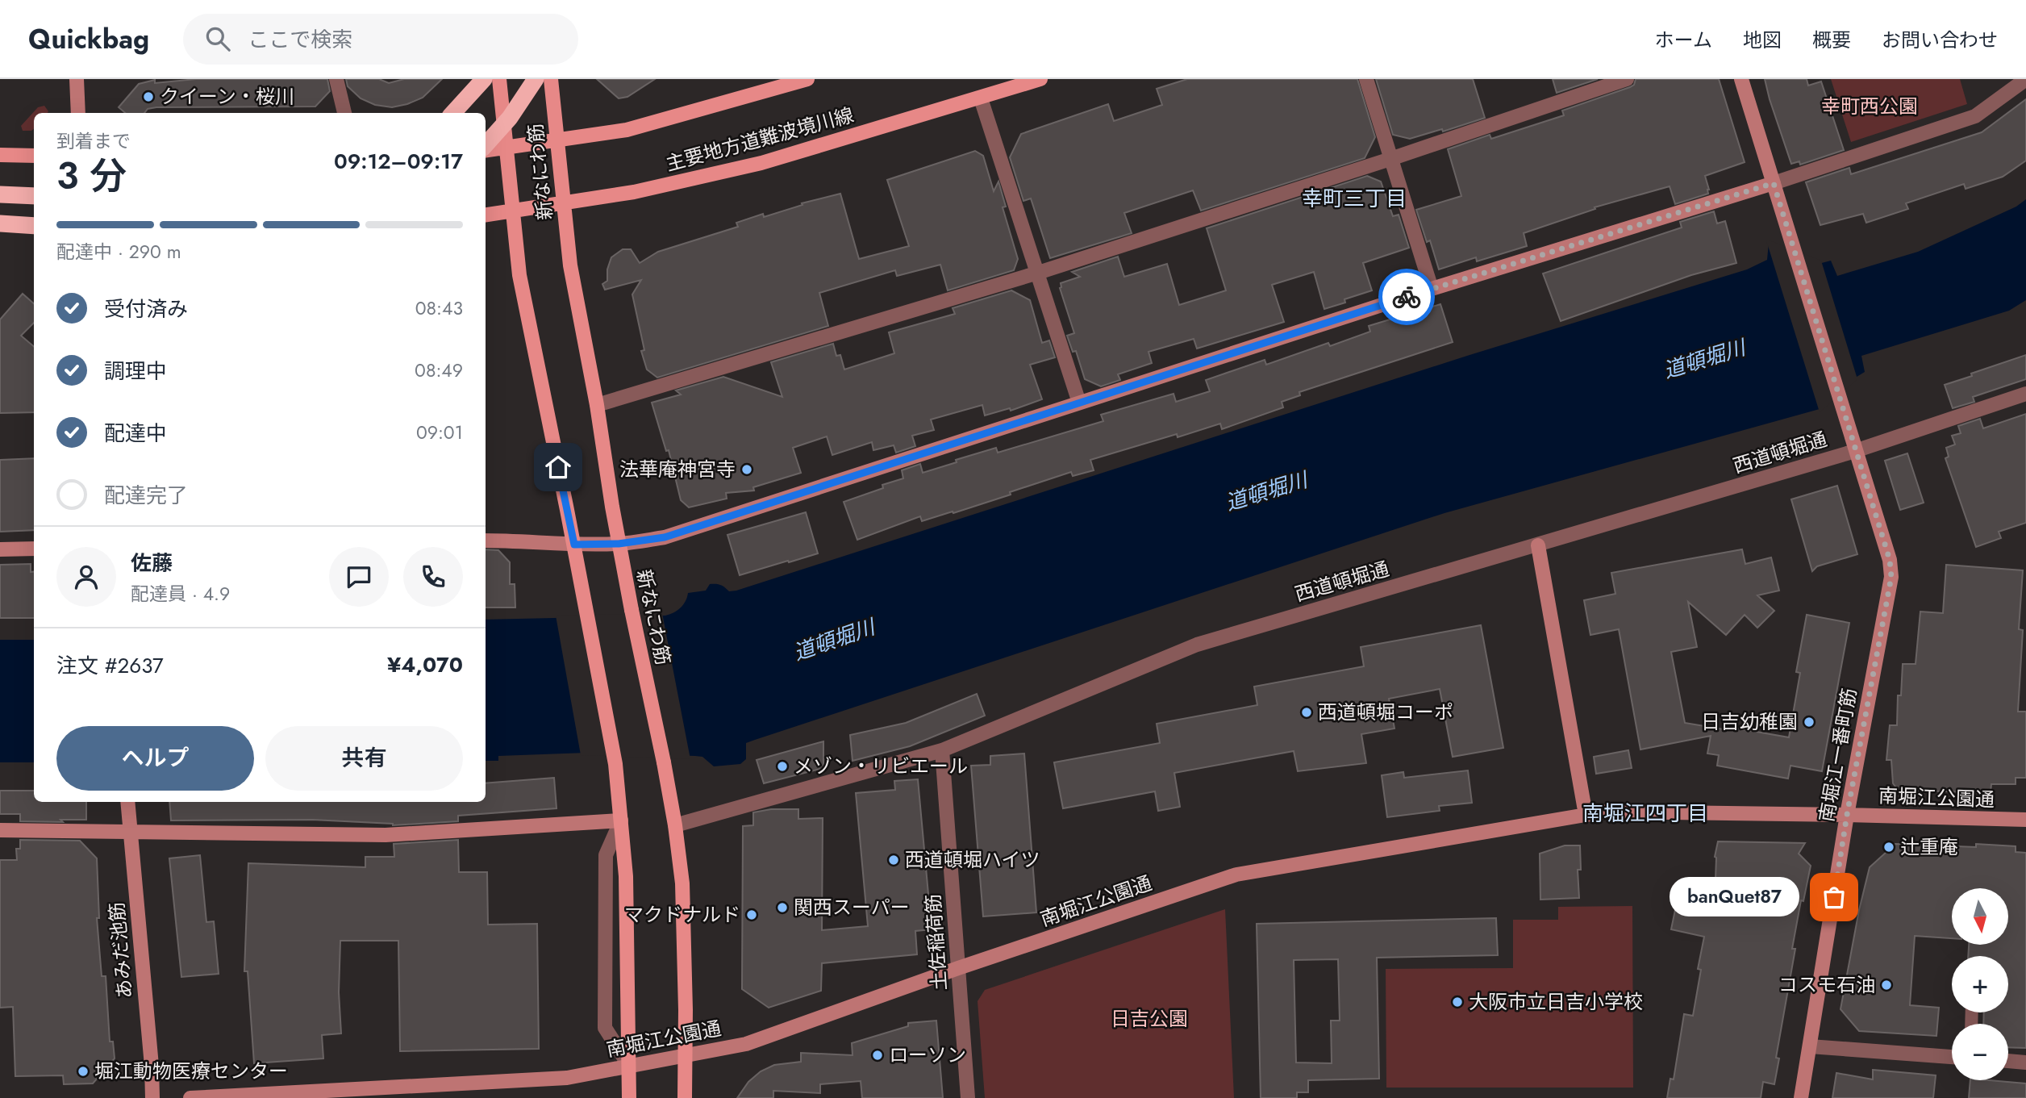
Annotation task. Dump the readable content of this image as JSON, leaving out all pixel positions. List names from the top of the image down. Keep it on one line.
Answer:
{"streets":{"main road":["主要地方道難波境川線","新なにわ筋"],"street":["西道頓堀通","南堀江一番町筋","南堀江公園通","土佐稲荷筋","あみだ池筋"]},"crossings":[["主要地方道難波境川線","新なにわ筋"],["新なにわ筋","西道頓堀通"],["新なにわ筋","南堀江公園通"],["西道頓堀通","南堀江一番町筋"],["西道頓堀通","土佐稲荷筋"],["南堀江一番町筋","南堀江公園通"],["南堀江公園通","土佐稲荷筋"]],"districts":["幸町三丁目","南堀江四丁目"],"water":["道頓堀川"],"parks":["幸町西公園","日吉公園"],"places":["クイーン・桜川","法華庵神宮寺","西道頓堀コーポ","日吉幼稚園","メゾン・リビエール","辻重庵","西道頓堀ハイツ","banQuet87","関西スーパー","マクドナルド","コスモ石油","大阪市立日吉小学校","ローソン","堀江動物医療センター"],"north":"bottom","page":{"header":"Quickbag","search":"ここで検索","nav":["ホーム","地図","概要","お問い合わせ"],"heading":["3 分","到着まで","09:12–09:17"],"panel":["佐藤","配達員 · 4.9","注文 #2637","¥4,070"],"bar":"配達中 · 290 m","list":[["受付済み","08:43"],["調理中","08:49"],["配達中","09:01"],"配達完了"],"buttons":["ヘルプ","共有"],"bubble":"banQuet87","map_buttons":["+","−"]}}
